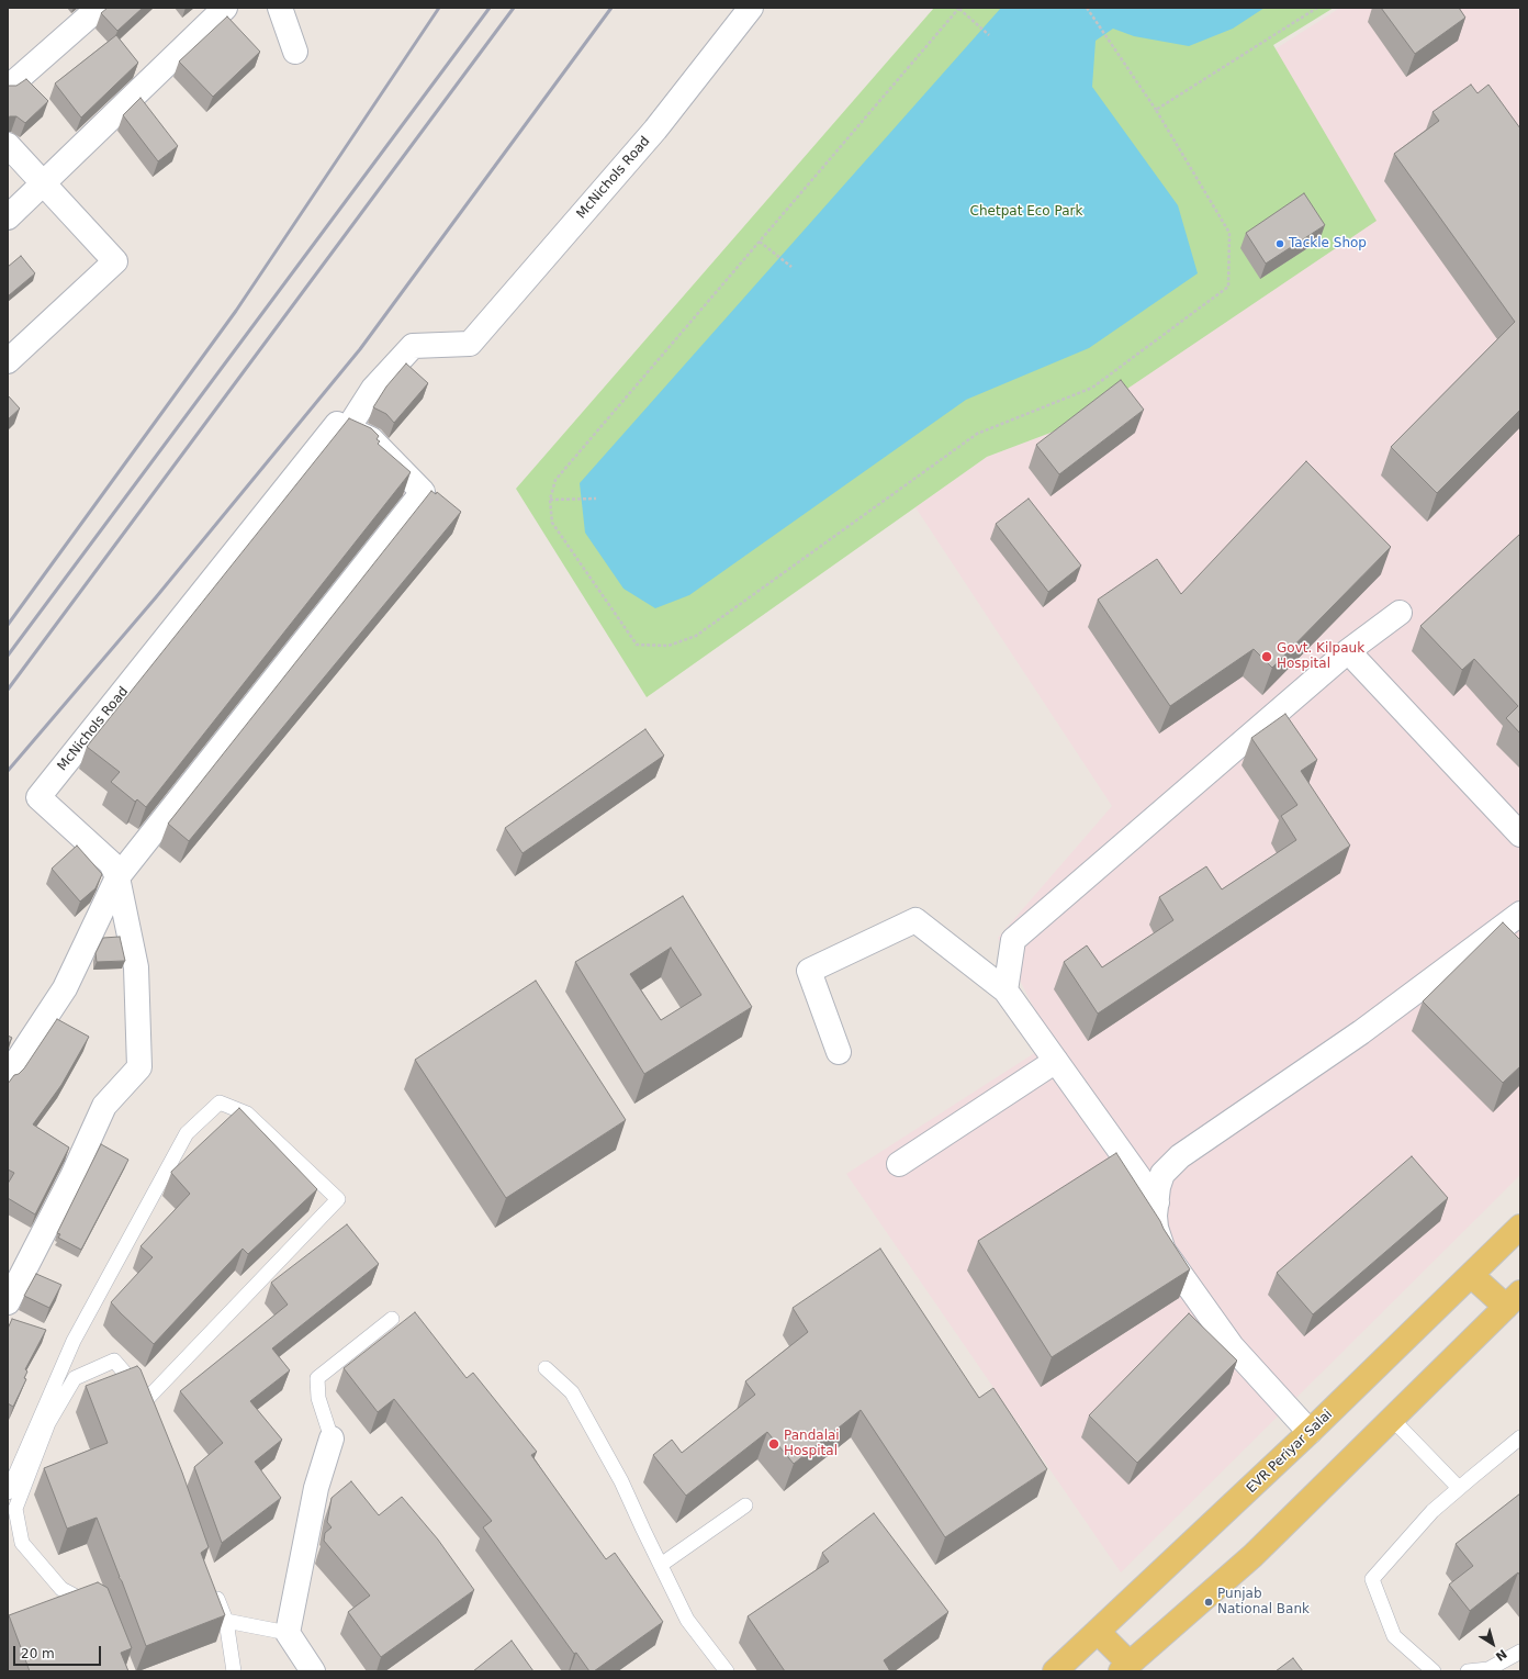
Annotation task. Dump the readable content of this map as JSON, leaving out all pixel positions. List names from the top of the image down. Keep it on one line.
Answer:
{"streets":{"main road":["EVR Periyar Salai"],"street":["McNichols Road"]},"parks":["Chetpat Eco Park"],"places":["Tackle Shop","Govt. Kilpauk Hospital","Pandalai Hospital","Punjab National Bank"],"scale_bar":"20 m","north":"bottom right"}
